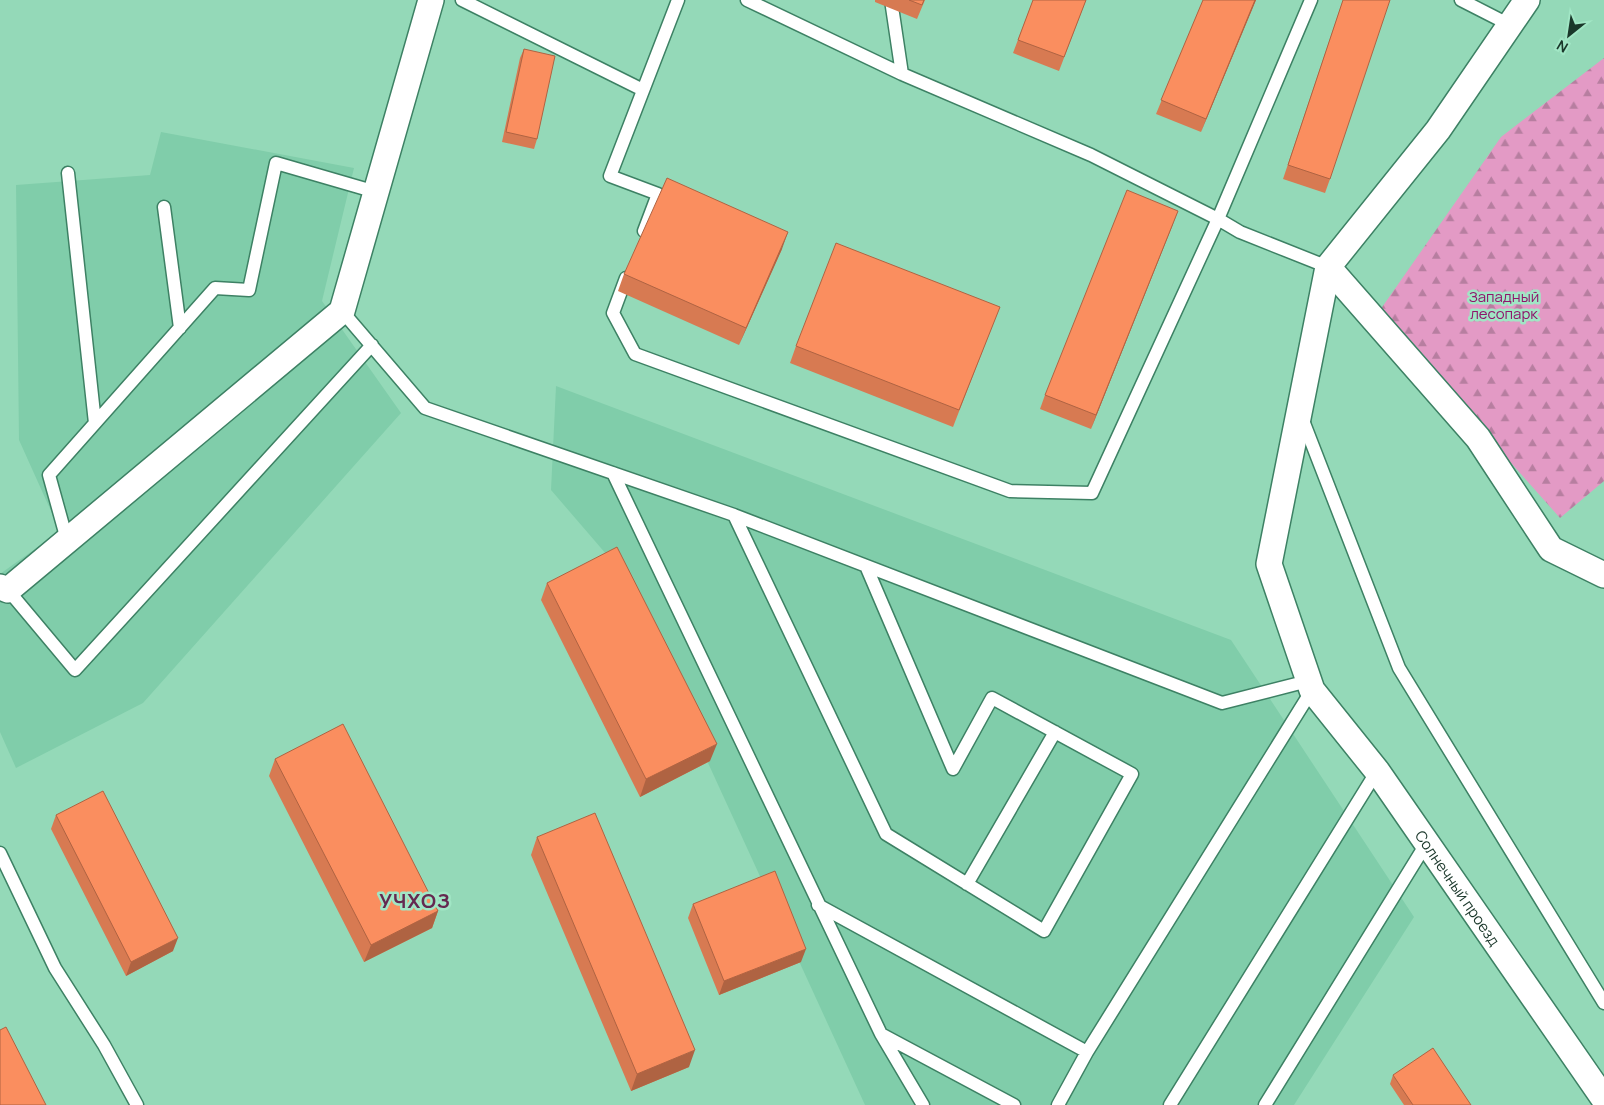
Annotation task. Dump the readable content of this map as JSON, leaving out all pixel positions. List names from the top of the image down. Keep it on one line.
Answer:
{"streets":{"street":["Солнечный проезд"]},"districts":["УЧХОЗ"],"parks":["Западный лесопарк"],"north":"bottom left"}
